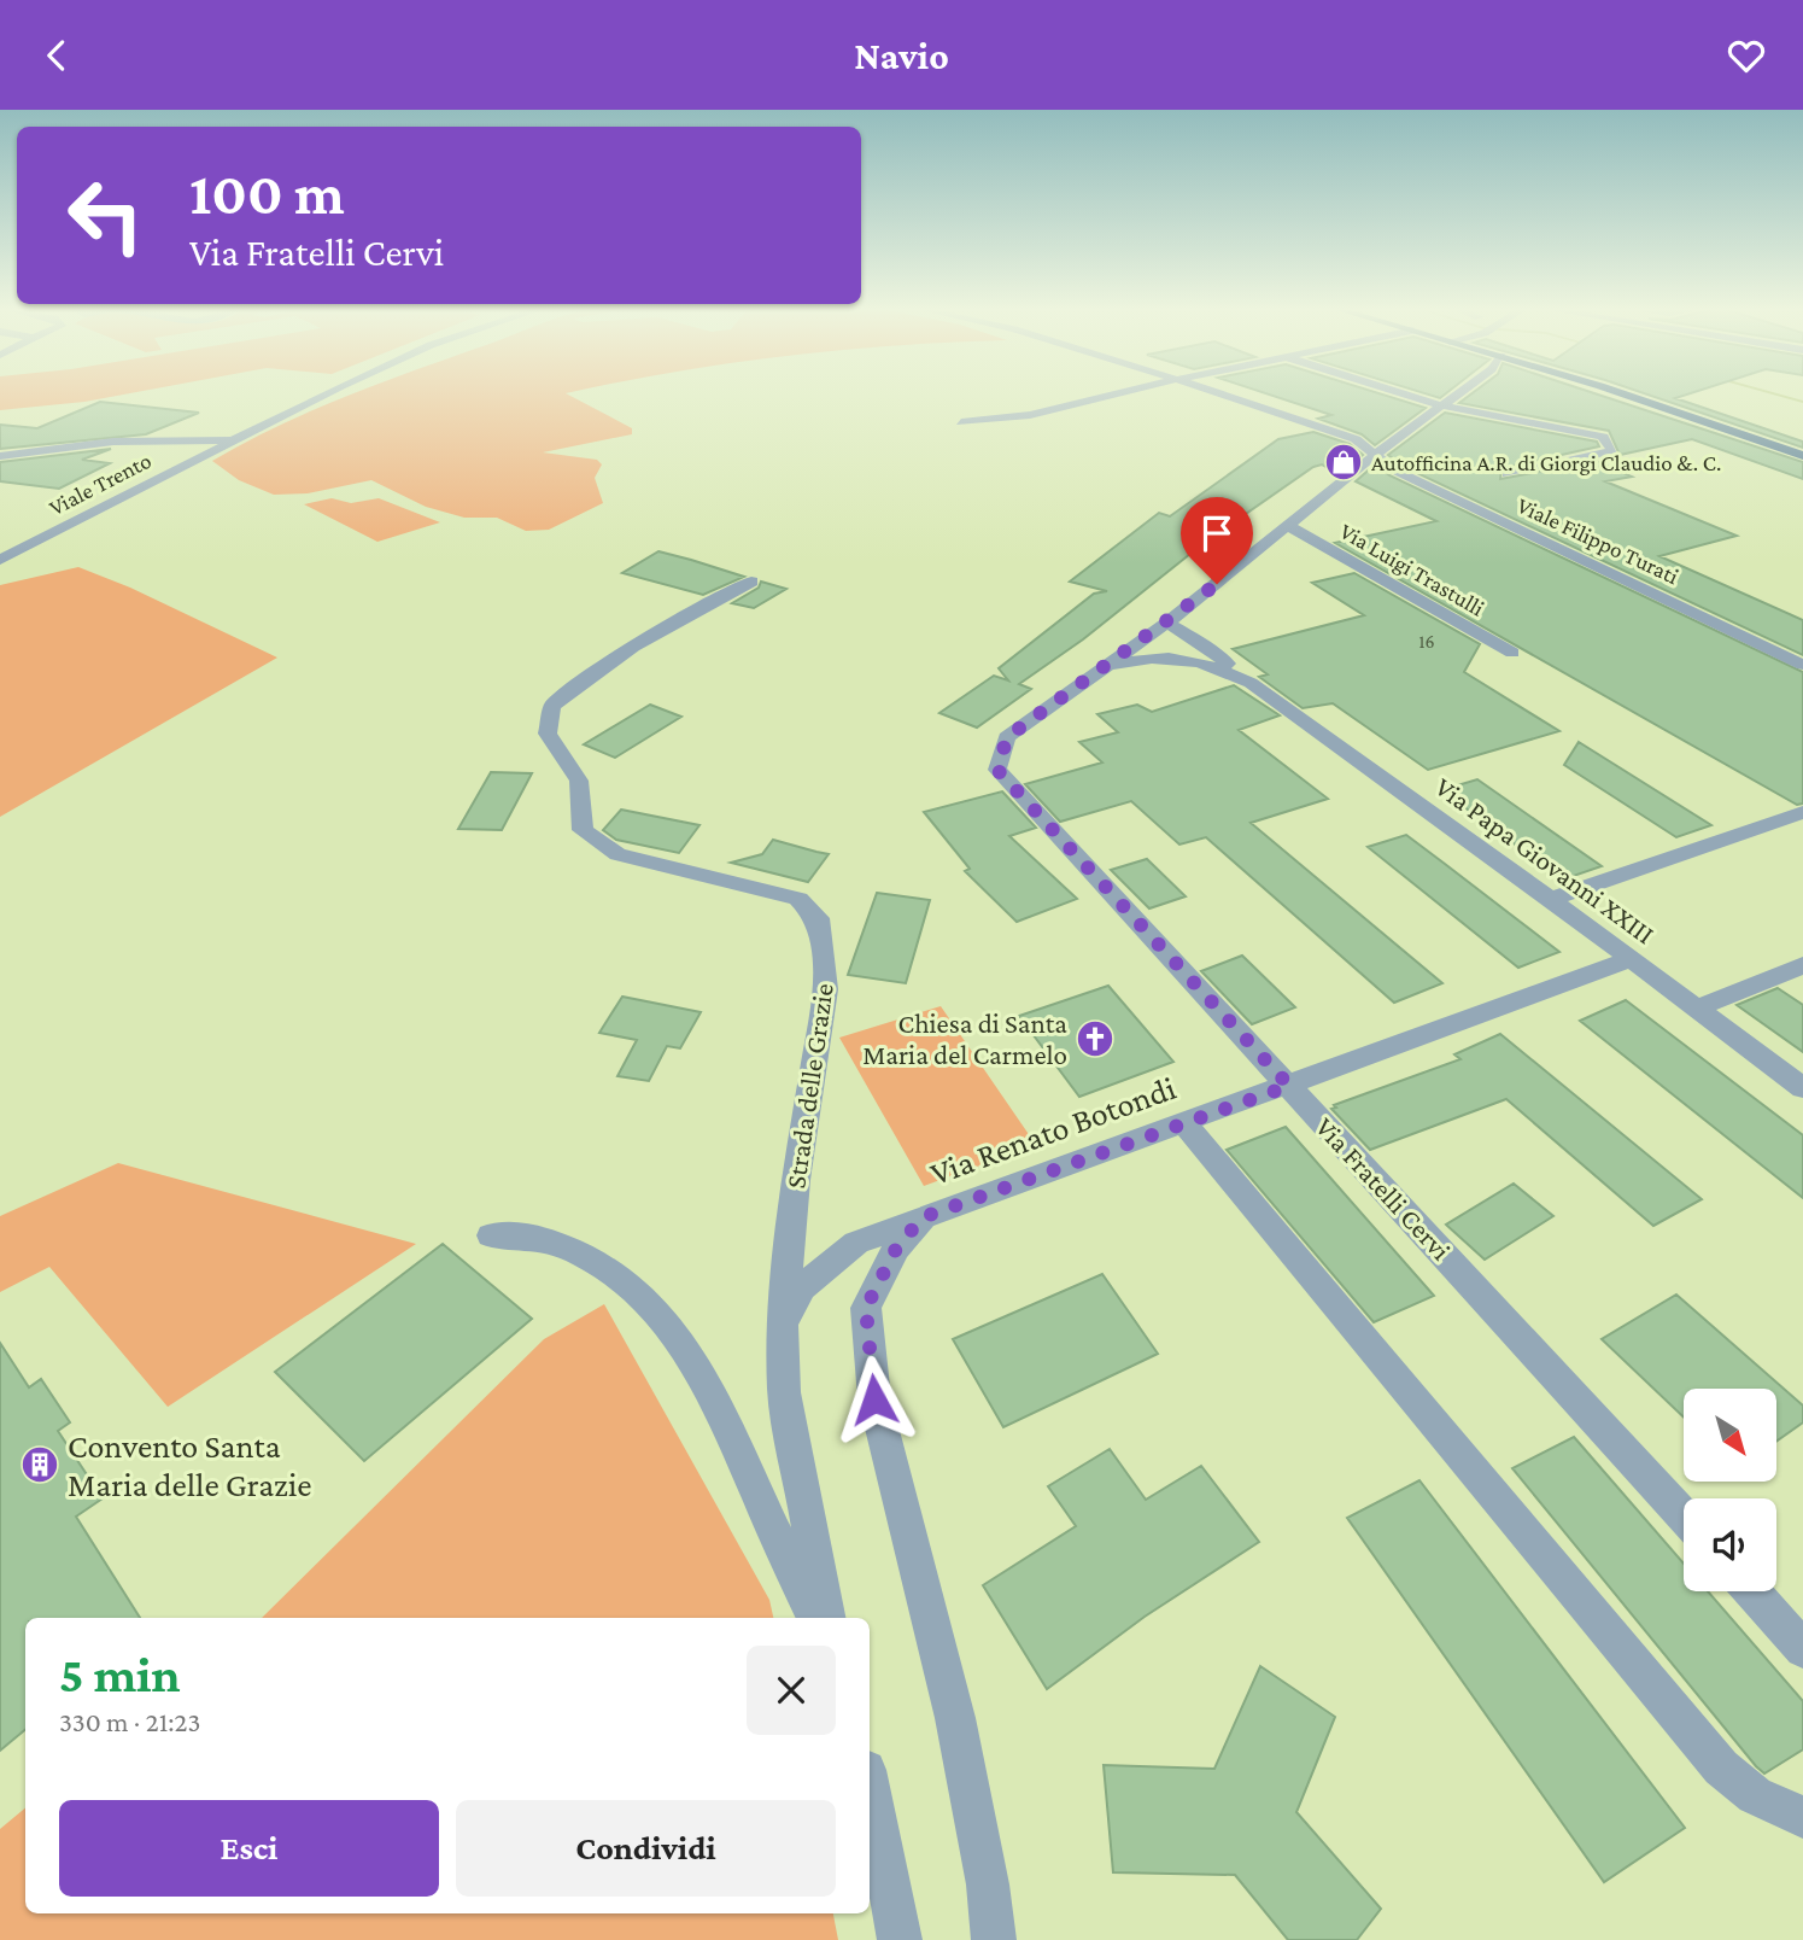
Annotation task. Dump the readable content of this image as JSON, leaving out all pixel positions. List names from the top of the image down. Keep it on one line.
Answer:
{"streets":{"street":["Viale Trento","Viale Filippo Turati","Via Luigi Trastulli","Via Papa Giovanni XXIII","Strada delle Grazie","Via Renato Botondi","Via Fratelli Cervi"]},"crossings":[["Via Papa Giovanni XXIII","Via Renato Botondi"],["Via Papa Giovanni XXIII","Via Fratelli Cervi"],["Strada delle Grazie","Via Renato Botondi"],["Via Renato Botondi","Via Fratelli Cervi"]],"places":{"shop":["Autofficina A.R. di Giorgi Claudio &. C."],"church":["Chiesa di Santa Maria del Carmelo"],"building":["Convento Santa Maria delle Grazie"]},"house_numbers":["16"],"north":"bottom right","page":{"header":"Navio","turn":["100 m","Via Fratelli Cervi"],"heading":["5 min","330 m · 21:23"],"buttons":["Esci","Condividi"]}}
